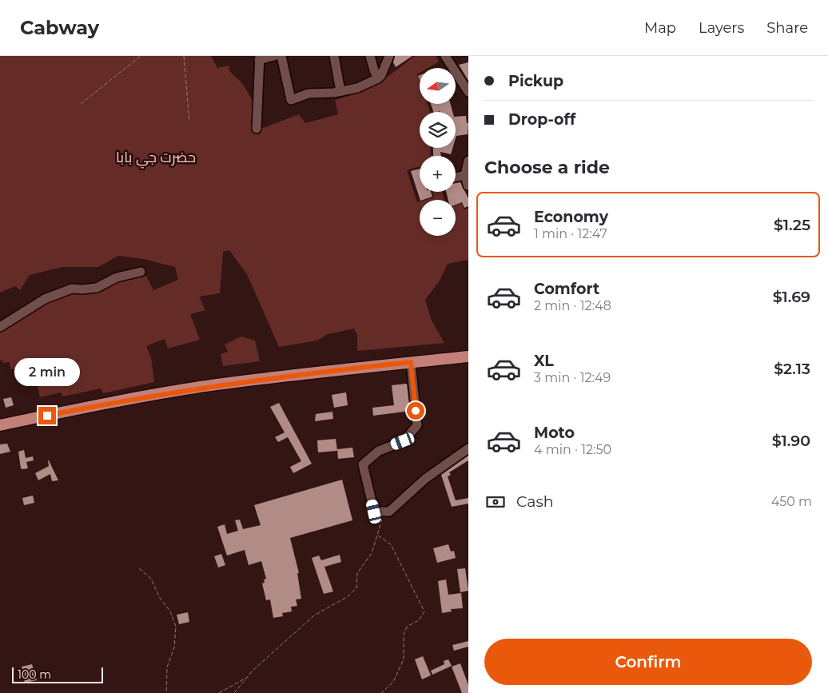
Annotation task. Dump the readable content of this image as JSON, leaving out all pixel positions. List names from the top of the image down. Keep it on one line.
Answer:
{"parks":["حضرت جي بابا"],"scale_bar":"100 m","north":"left","page":{"header":"Cabway","nav":["Map","Layers","Share"],"banner":["Pickup","Drop-off"],"map_buttons":["+","−"],"heading":"Choose a ride","list":[{"name":"Economy","note":"1 min · 12:47","value":"$1.25"},{"name":"Comfort","note":"2 min · 12:48","value":"$1.69"},{"name":"XL","note":"3 min · 12:49","value":"$2.13"},{"name":"Moto","note":"4 min · 12:50","value":"$1.90"}],"bubble":"2 min","pay":["Cash","450 m"],"buttons":"Confirm","scale":"100 m"}}
